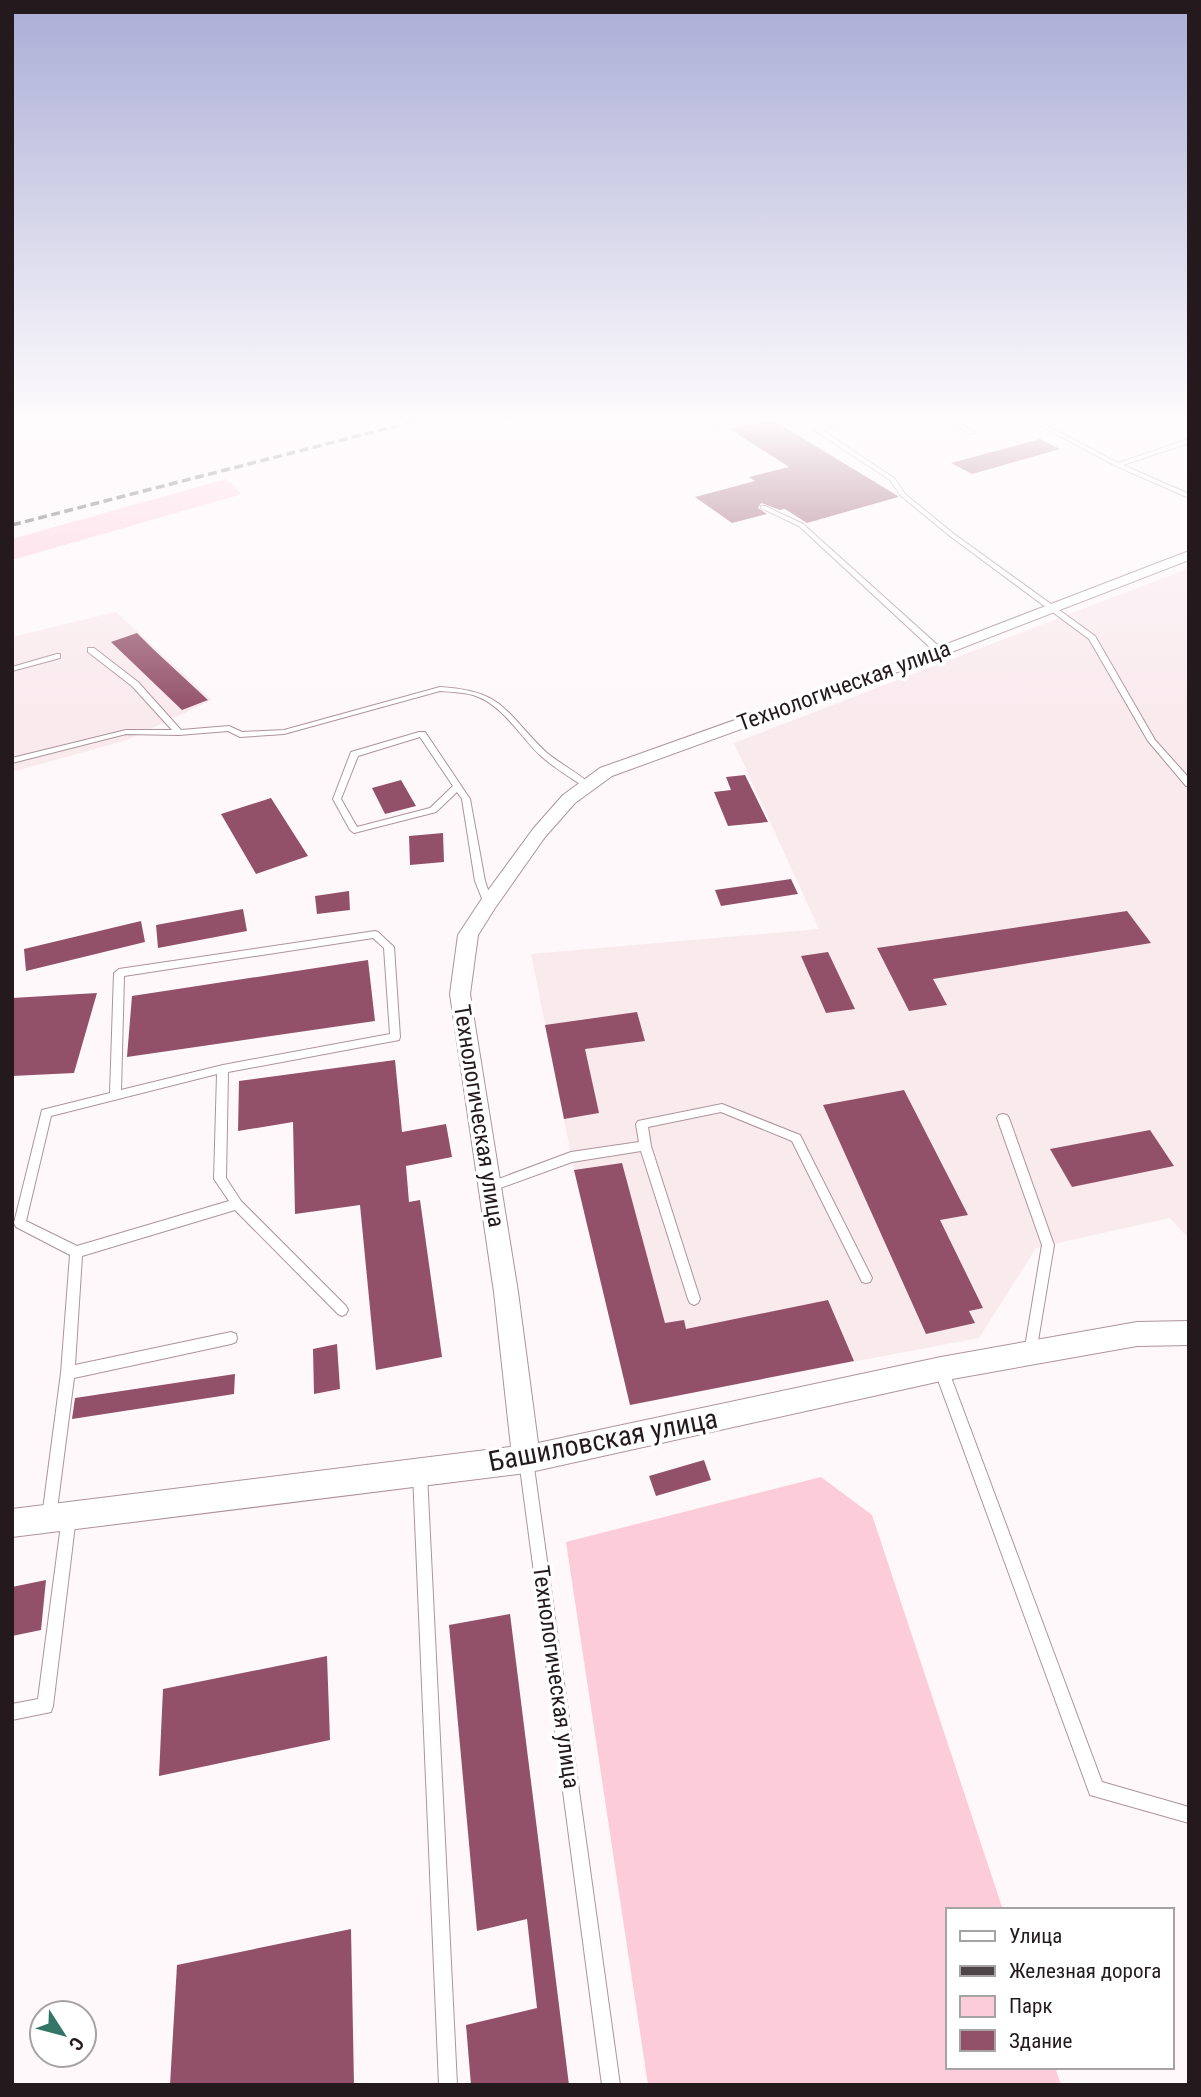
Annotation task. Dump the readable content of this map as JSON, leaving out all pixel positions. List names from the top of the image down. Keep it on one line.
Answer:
{"streets":{"street":["Технологическая улица","Башиловская улица"]},"crossings":[["Технологическая улица","Башиловская улица"]],"legend":["Улица","Железная дорога","Парк","Здание"],"north":"bottom right"}
